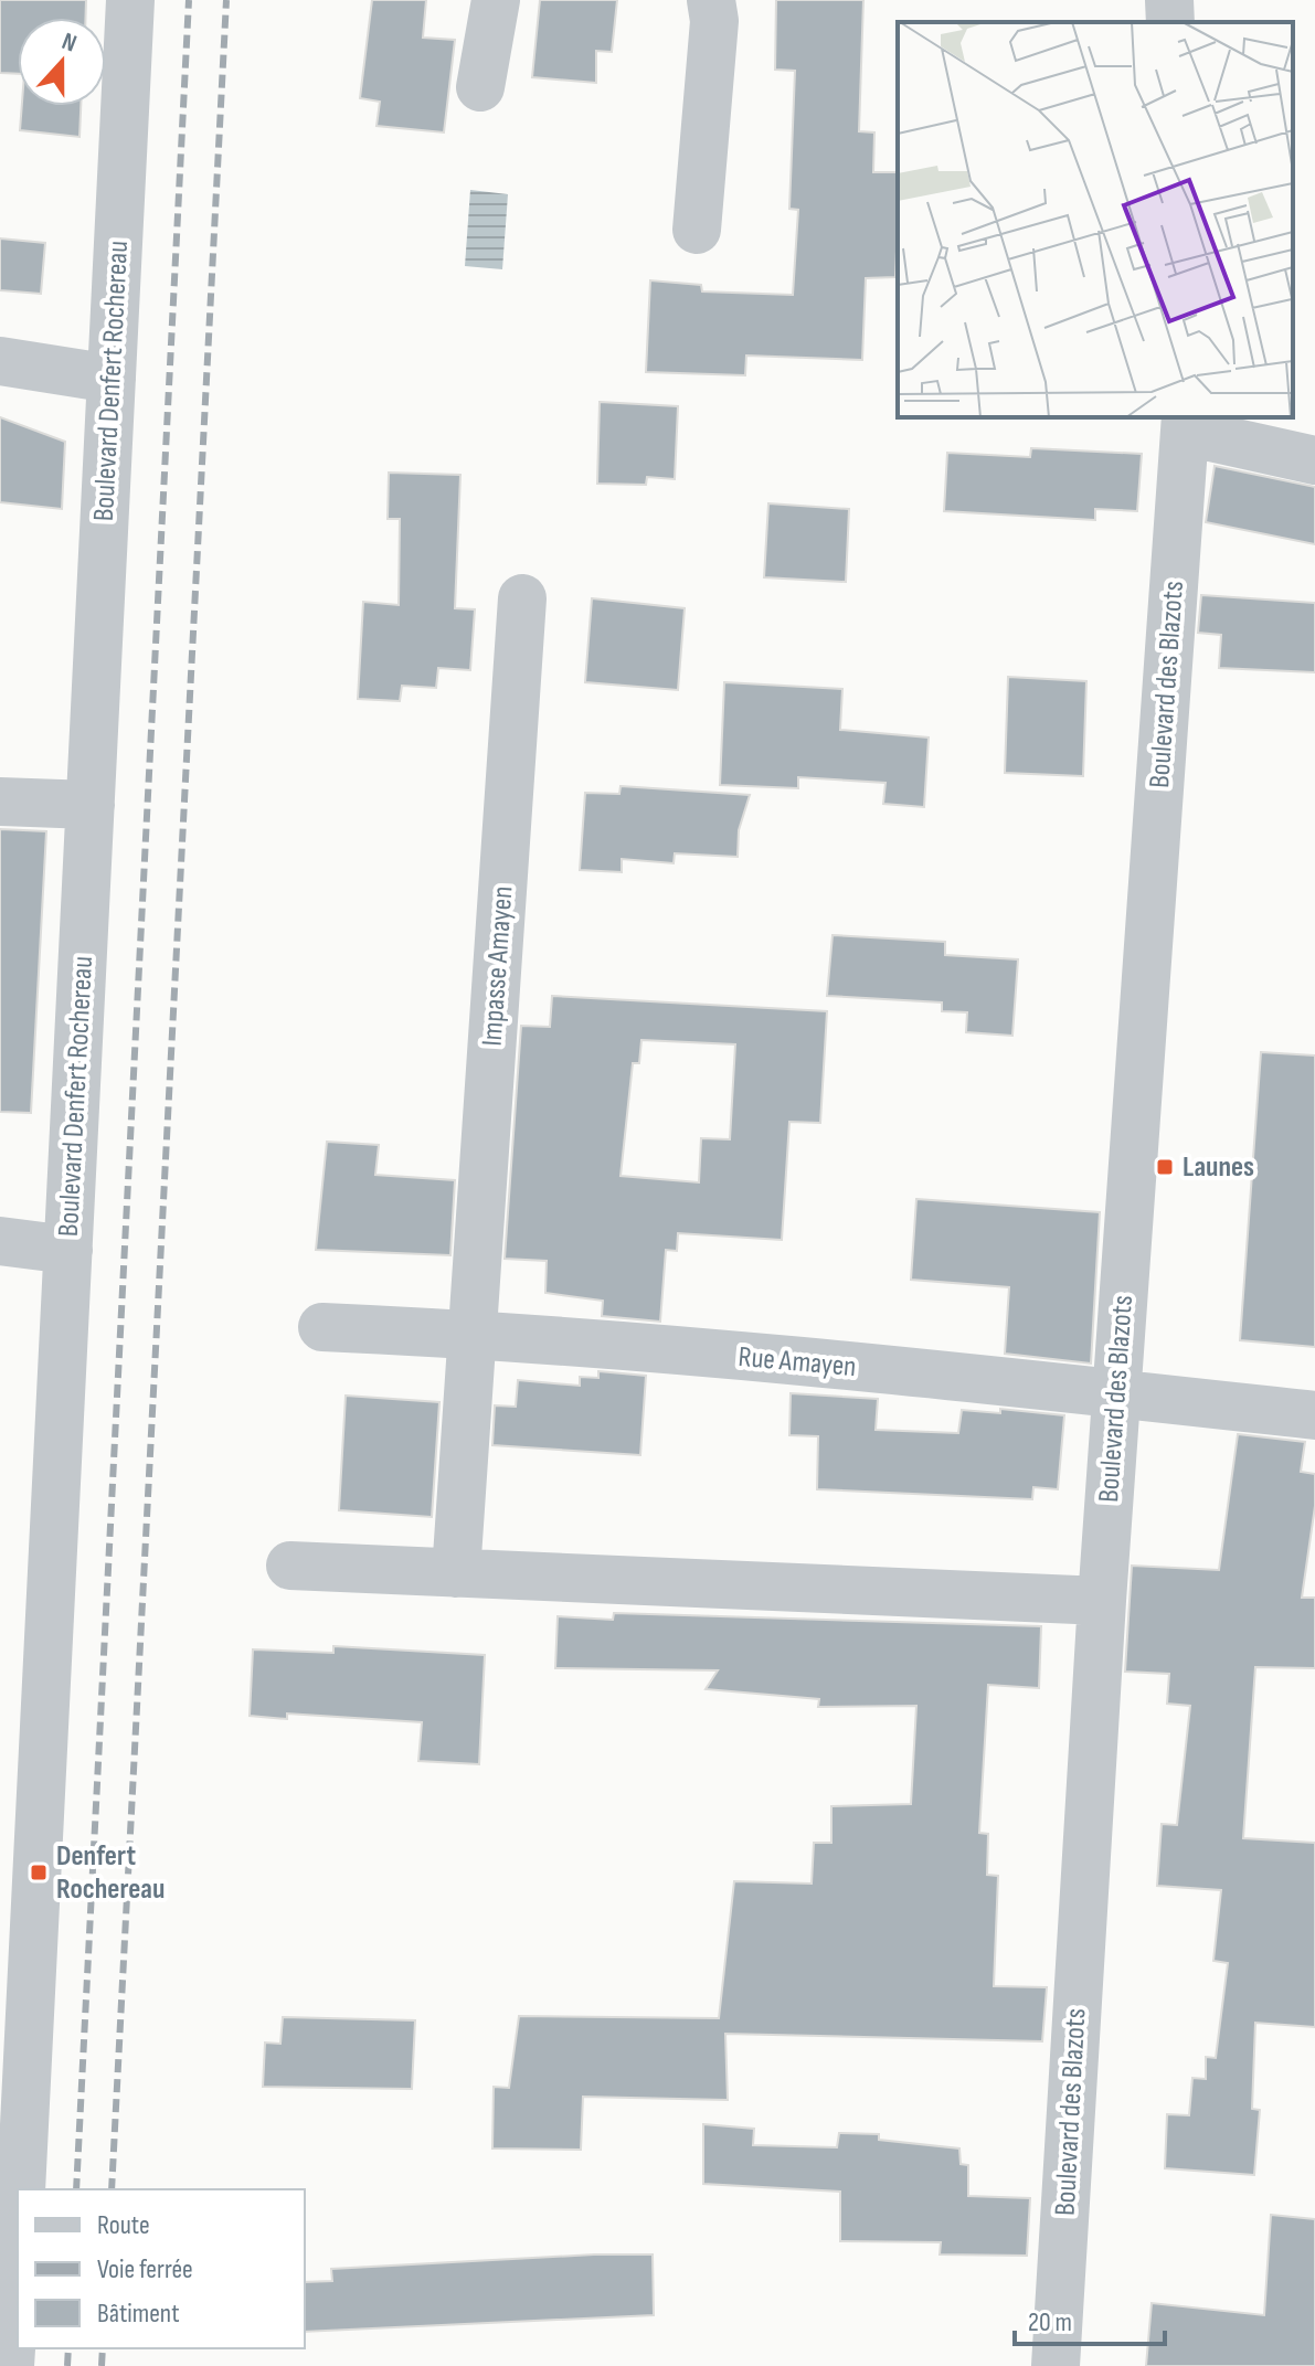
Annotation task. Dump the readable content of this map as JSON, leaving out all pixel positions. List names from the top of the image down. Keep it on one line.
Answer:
{"streets":{"street":["Boulevard Denfert Rochereau","Boulevard des Blazots","Impasse Amayen","Rue Amayen"]},"crossings":[["Boulevard des Blazots","Rue Amayen"],["Impasse Amayen","Rue Amayen"]],"places":{"transit":["Launes","Denfert Rochereau"]},"legend":["Route","Voie ferrée","Bâtiment"],"scale_bar":"20 m","north":"top"}
